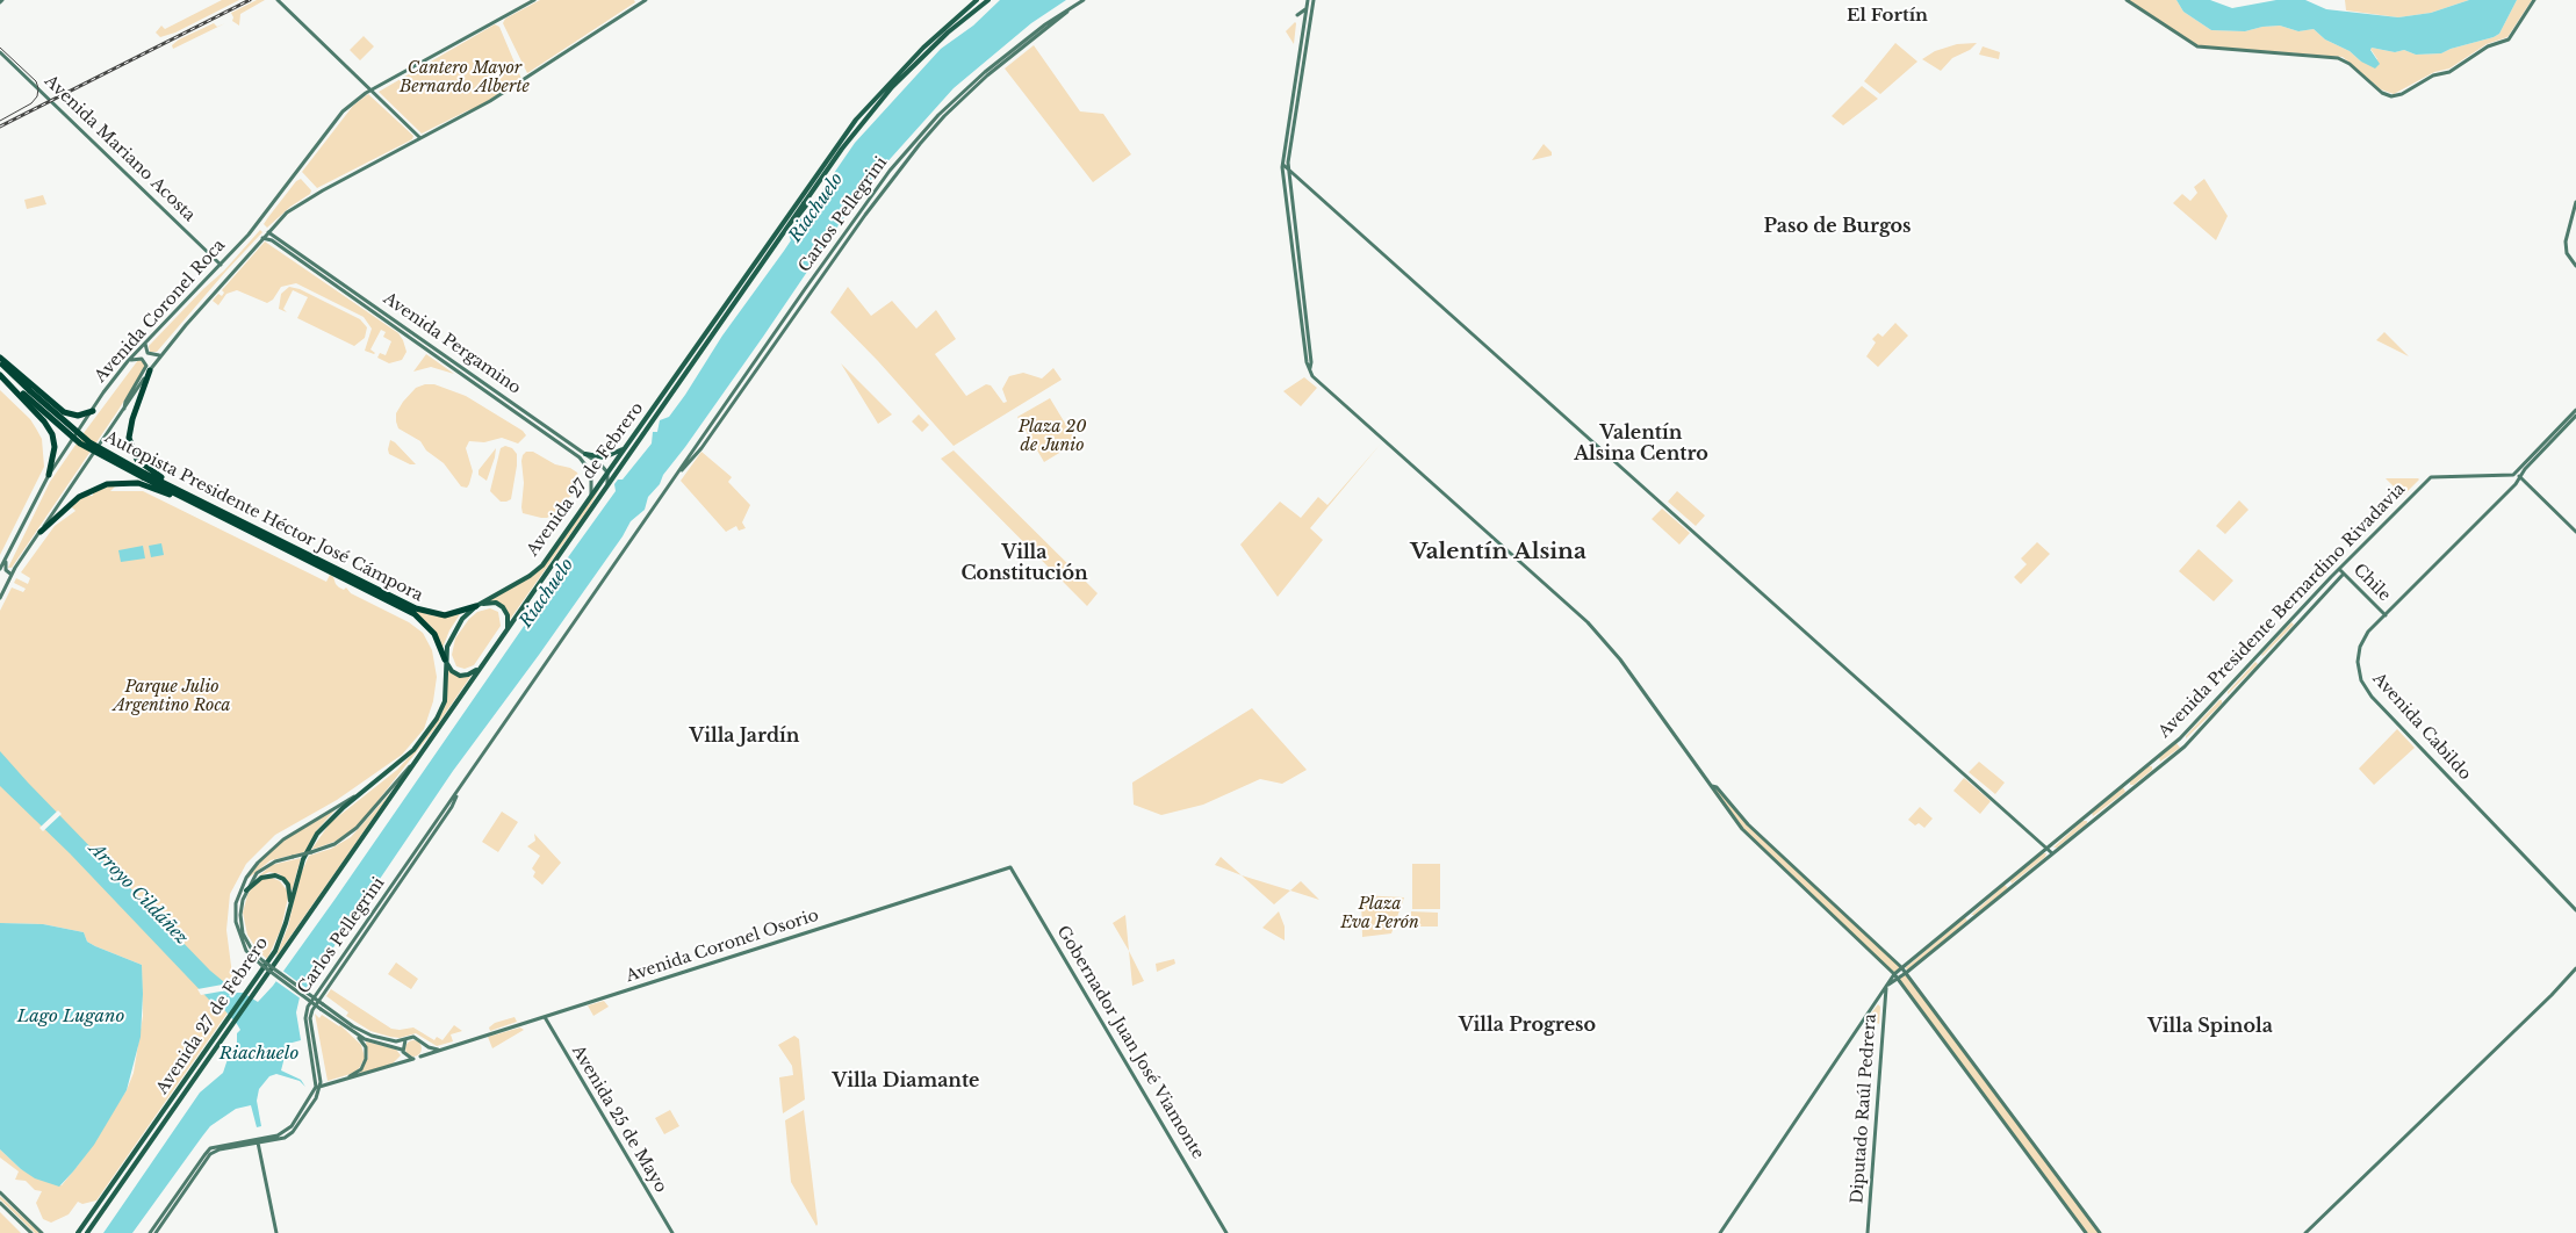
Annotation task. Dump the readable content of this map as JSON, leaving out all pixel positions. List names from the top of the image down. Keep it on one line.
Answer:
{"streets":{"highway":["Autopista Presidente Héctor José Cámpora"],"main road":["Avenida Mariano Acosta","Carlos Pellegrini","Avenida Coronel Roca","Avenida Pergamino","Avenida 27 de Febrero","Chile","Avenida Presidente Bernardino Rivadavia","Avenida Cabildo","Avenida Coronel Osorio","Gobernador Juan José Viamonte","Diputado Raúl Pedrera","Avenida 25 de Mayo"]},"crossings":[["Avenida Mariano Acosta","Avenida Coronel Roca"],["Avenida Coronel Roca","Avenida Pergamino"],["Avenida Pergamino","Avenida 27 de Febrero"],["Avenida 27 de Febrero","Autopista Presidente Héctor José Cámpora"],["Chile","Avenida Presidente Bernardino Rivadavia"],["Chile","Avenida Cabildo"],["Avenida Presidente Bernardino Rivadavia","Avenida Cabildo"],["Avenida Presidente Bernardino Rivadavia","Diputado Raúl Pedrera"],["Avenida Coronel Osorio","Gobernador Juan José Viamonte"],["Avenida Coronel Osorio","Avenida 25 de Mayo"]],"districts":["El Fortín","Paso de Burgos","Valentín Alsina Centro","Villa Constitución","Valentín Alsina","Villa Jardín","Villa Progreso","Villa Spinola","Villa Diamante"],"water":["Riachuelo","Arroyo Cildáñez","Lago Lugano"],"parks":["Cantero Mayor Bernardo Alberte","Plaza 20 de Junio","Parque Julio Argentino Roca","Plaza Eva Perón"]}
